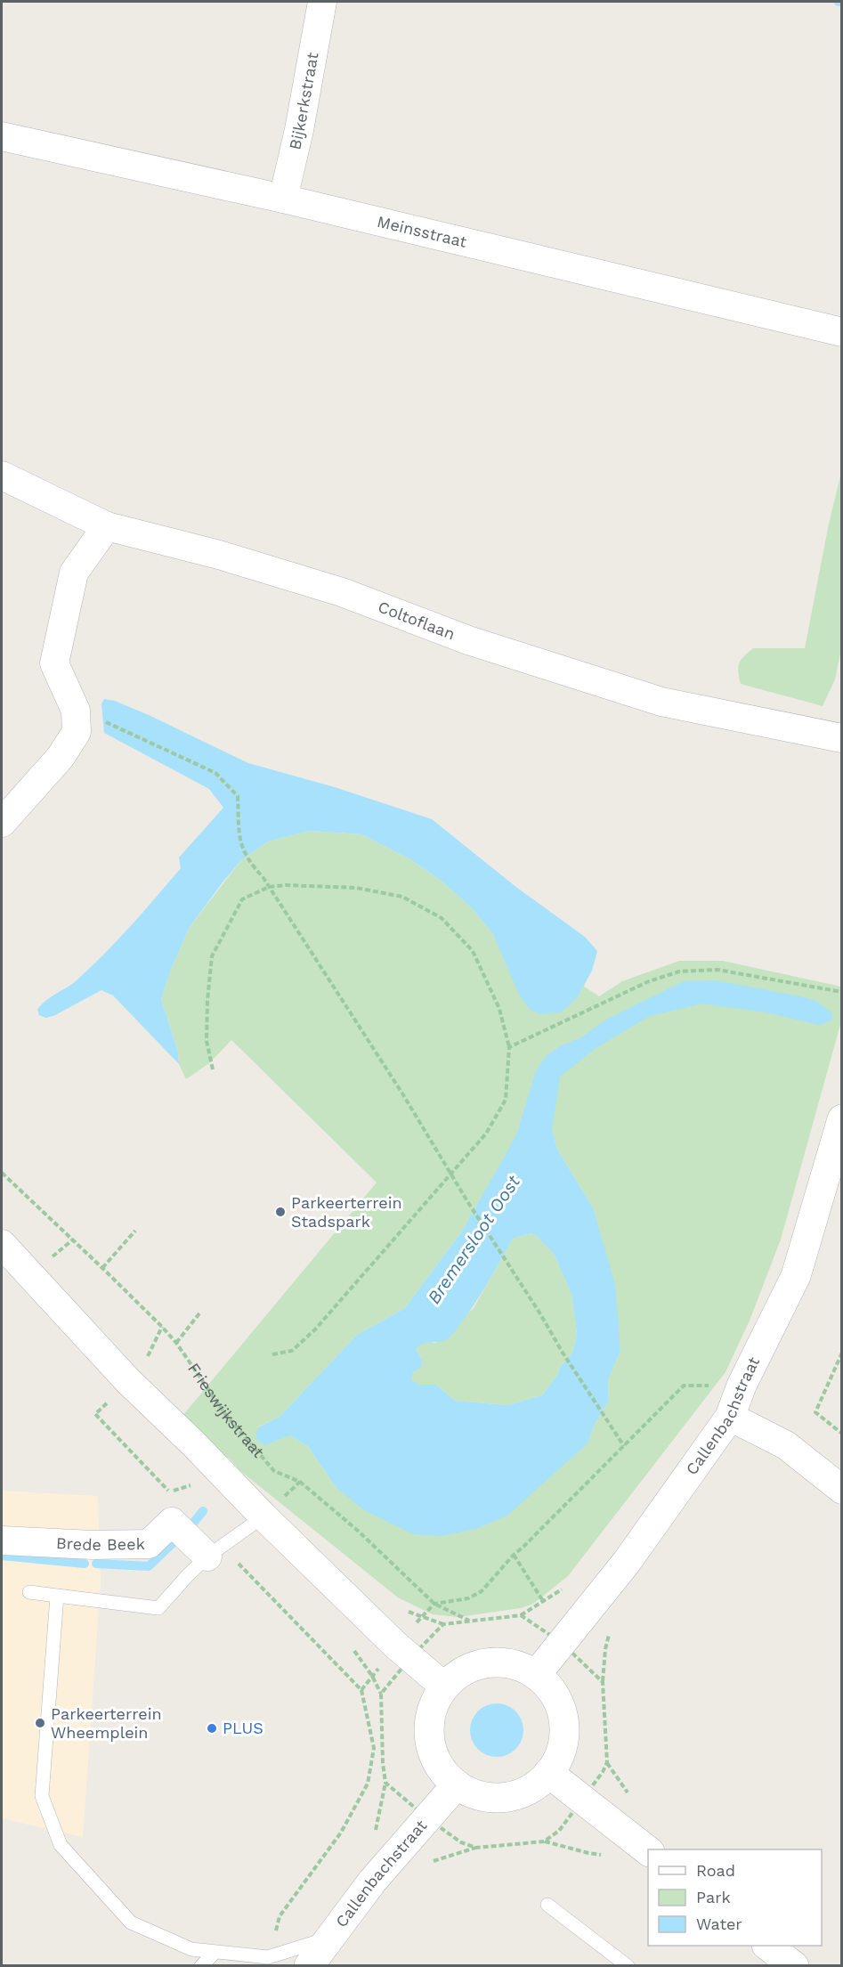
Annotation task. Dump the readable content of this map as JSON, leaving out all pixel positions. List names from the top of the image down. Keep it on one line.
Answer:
{"streets":{"street":["Bijkerkstraat","Meinsstraat","Coltoflaan","Callenbachstraat","Brede Beek"],"path":["Frieswijkstraat"]},"crossings":[["Bijkerkstraat","Meinsstraat"]],"water":["Bremersloot Oost"],"places":["Parkeerterrein Stadspark","Parkeerterrein Wheemplein","PLUS"],"legend":["Road","Park","Water"]}
